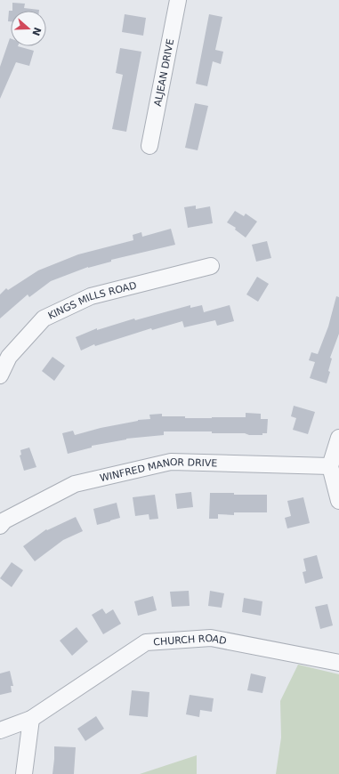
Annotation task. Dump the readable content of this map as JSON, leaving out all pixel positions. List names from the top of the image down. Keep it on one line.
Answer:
{"streets":{"street":["ALJEAN DRIVE","KINGS MILLS ROAD","WINFRED MANOR DRIVE","CHURCH ROAD"]},"north":"right"}
